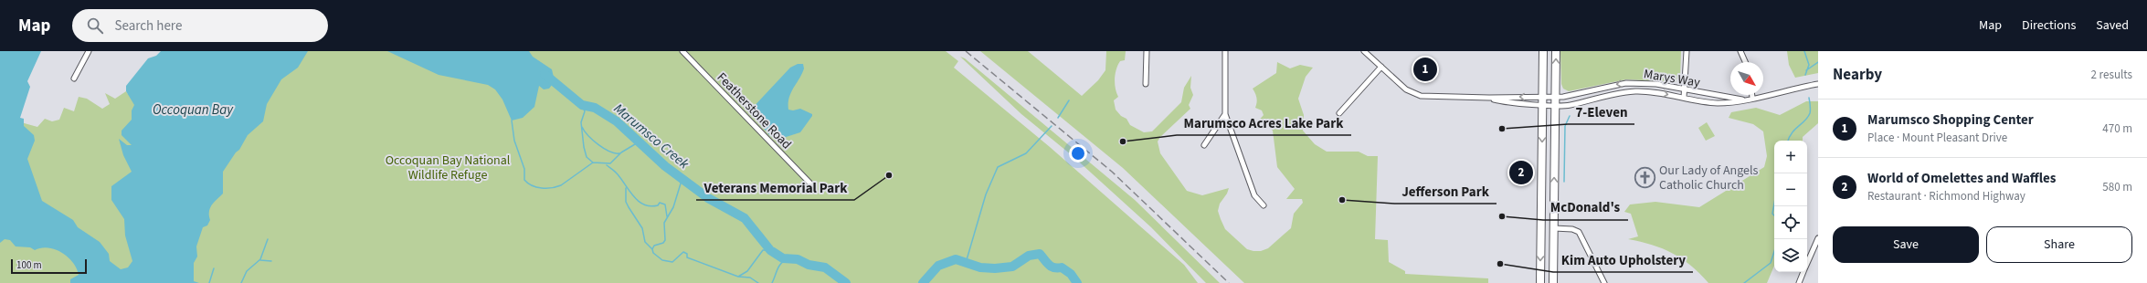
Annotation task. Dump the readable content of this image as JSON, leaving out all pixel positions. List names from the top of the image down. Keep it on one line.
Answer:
{"streets":{"street":["Marys Way","Featherstone Road"]},"water":["Occoquan Bay","Marumsco Creek"],"parks":["Occoquan Bay National Wildlife Refuge"],"places":{"other":["7-Eleven","Marumsco Acres Lake Park","Veterans Memorial Park","Jefferson Park","McDonald's","Kim Auto Upholstery"],"church":["Our Lady of Angels Catholic Church"]},"scale_bar":"100 m","north":"bottom right","page":{"header":"Map","search":"Search here","nav":["Map","Directions","Saved"],"heading":["Nearby","2 results"],"pins":["1","2"],"list":[{"mark":"1","name":"Marumsco Shopping Center","note":"Place · Mount Pleasant Drive","value":"470 m"},{"mark":"2","name":"World of Omelettes and Waffles","note":"Restaurant · Richmond Highway","value":"580 m"}],"map_buttons":["+","−"],"buttons":["Save","Share"],"scale":"100 m"}}
